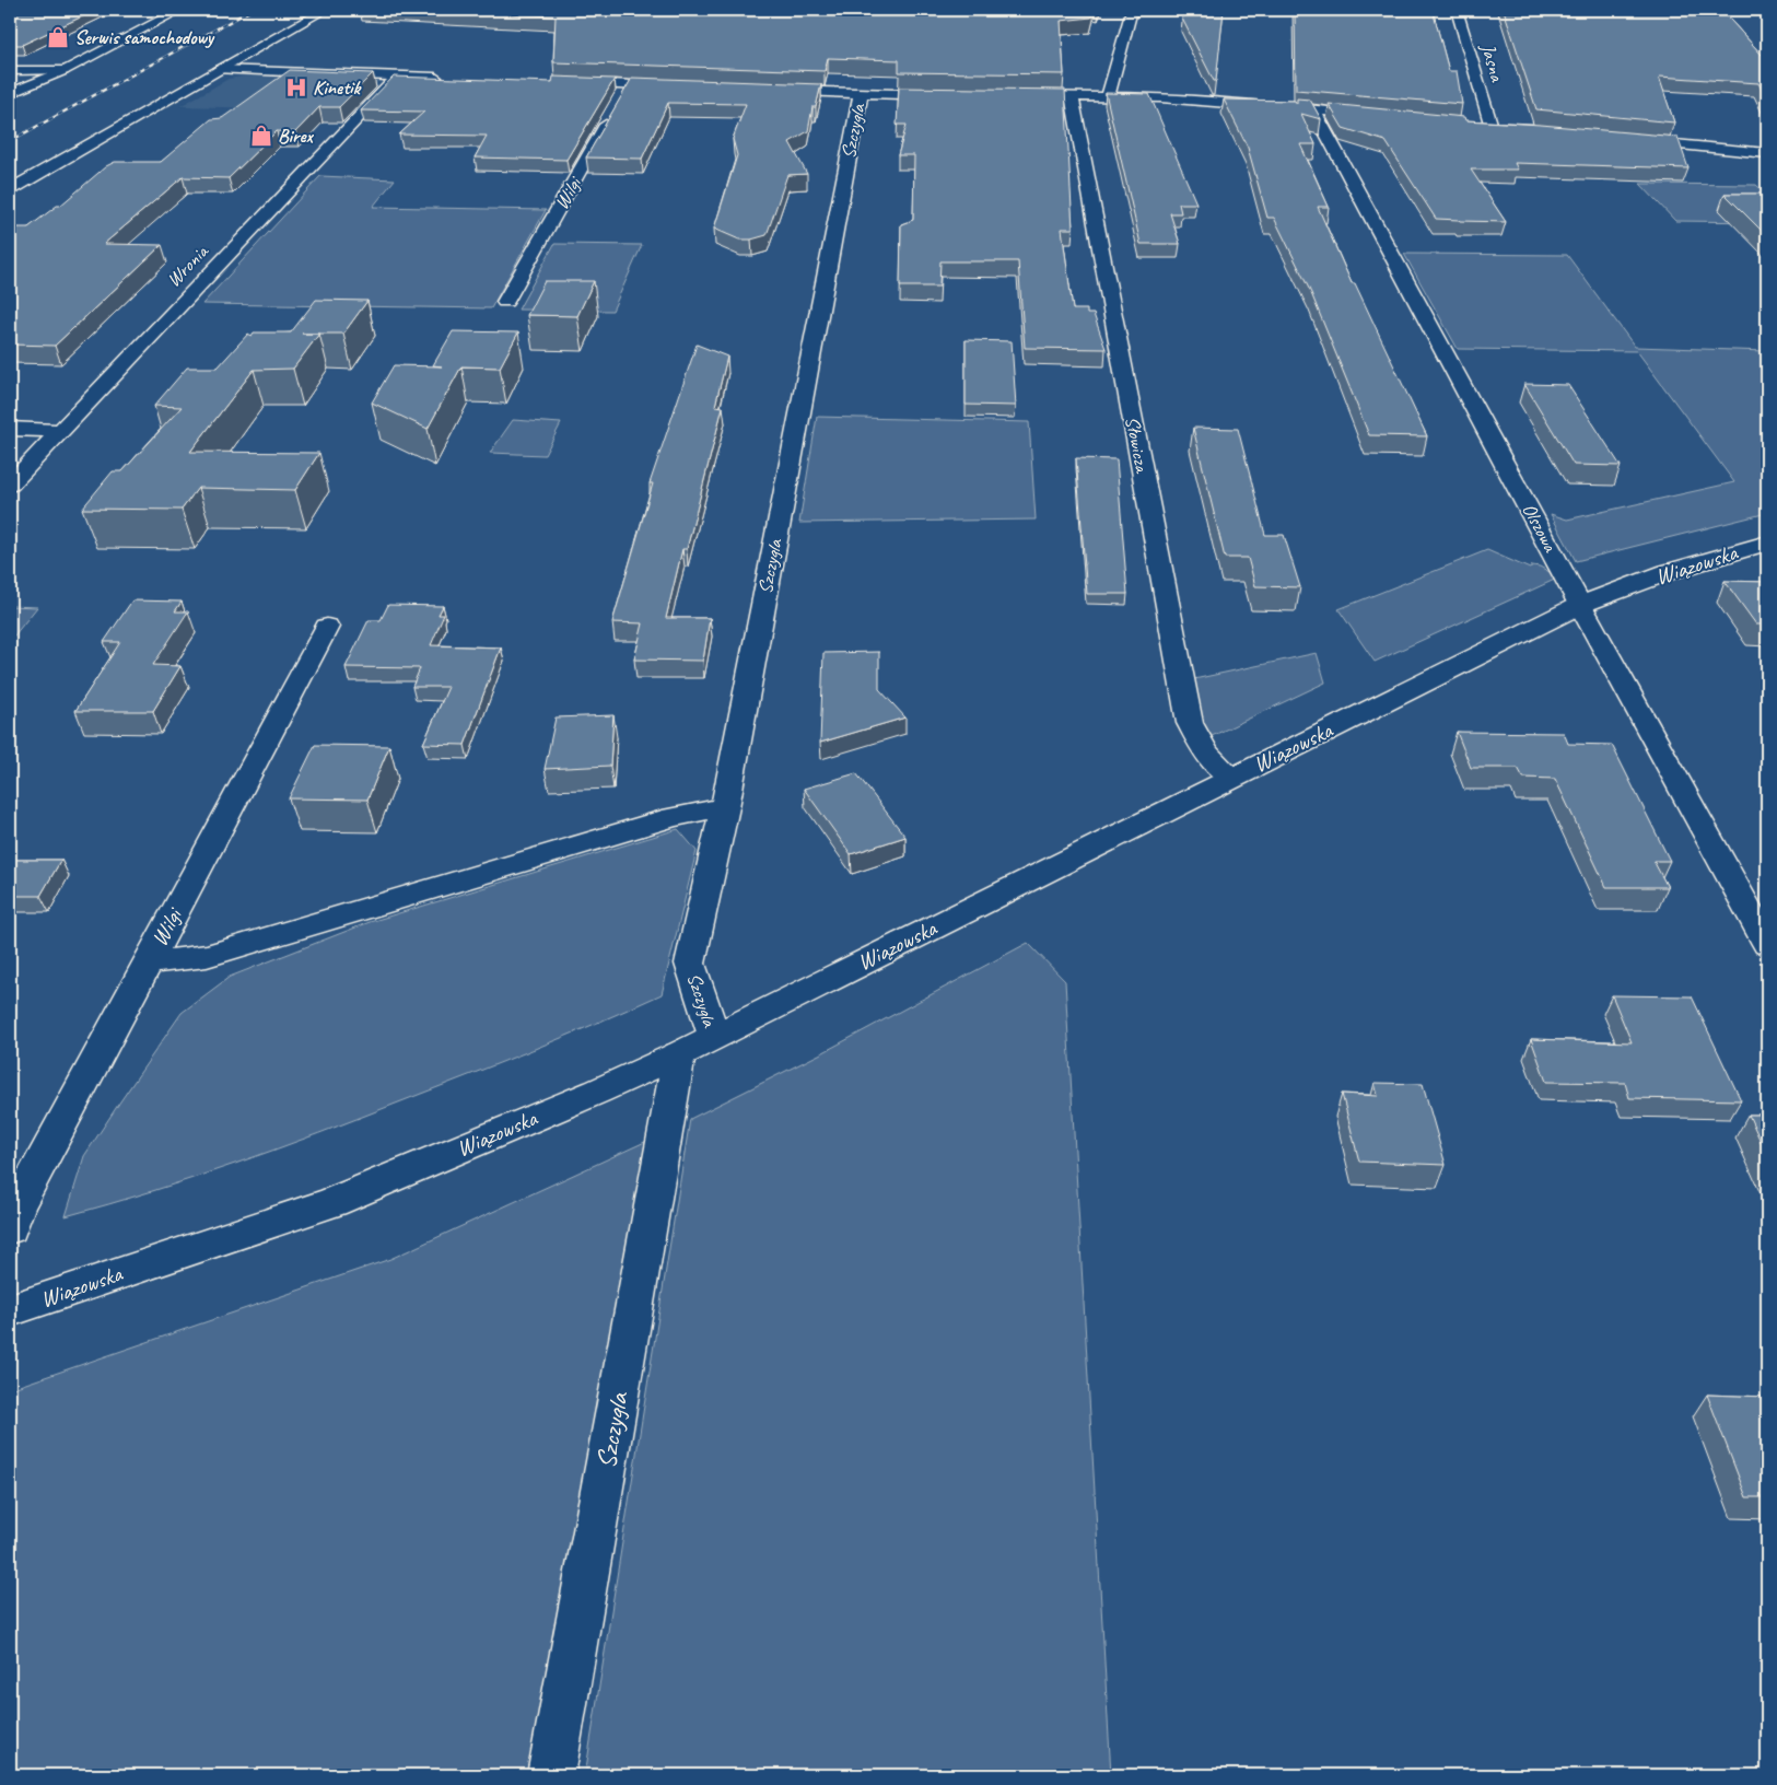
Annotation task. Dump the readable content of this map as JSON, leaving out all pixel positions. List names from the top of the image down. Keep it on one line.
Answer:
{"streets":{"street":["Jasna","Szczygla","Wilgi","Wronia","Słowicza","Olszowa","Wiązowska"]},"crossings":[["Szczygla","Wiązowska"],["Słowicza","Wiązowska"],["Olszowa","Wiązowska"]],"places":{"shop":["Serwis samochodowy","Birex"],"hospital":["Kinetik"]}}
